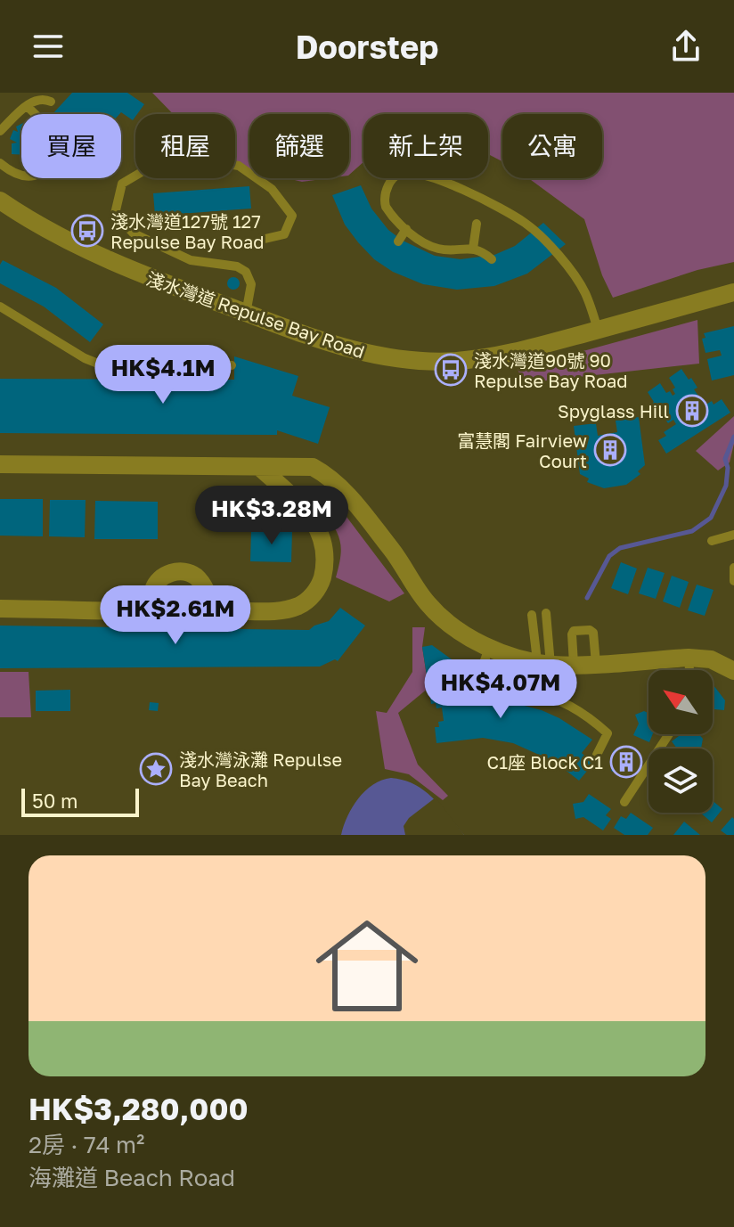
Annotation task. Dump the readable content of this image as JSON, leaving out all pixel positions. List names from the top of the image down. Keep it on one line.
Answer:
{"streets":{"street":["淺水灣道 Repulse Bay Road"]},"places":{"bus stop":["淺水灣道127號 127 Repulse Bay Road","淺水灣道90號 90 Repulse Bay Road"],"building":["Spyglass Hill","富慧閣 Fairview Court","C1座 Block C1"],"place":["淺水灣泳灘 Repulse Bay Beach"]},"scale_bar":"50 m","north":"top left","page":{"header":"Doorstep","chip":["買屋","租屋","篩選","新上架","公寓"],"price":["HK$4.1M","HK$3.28M","HK$2.61M","HK$4.07M"],"scale":"50 m","list":[{"name":"HK$3,280,000","note":"2房 · 74 m² · 海灘道 Beach Road"}]}}
